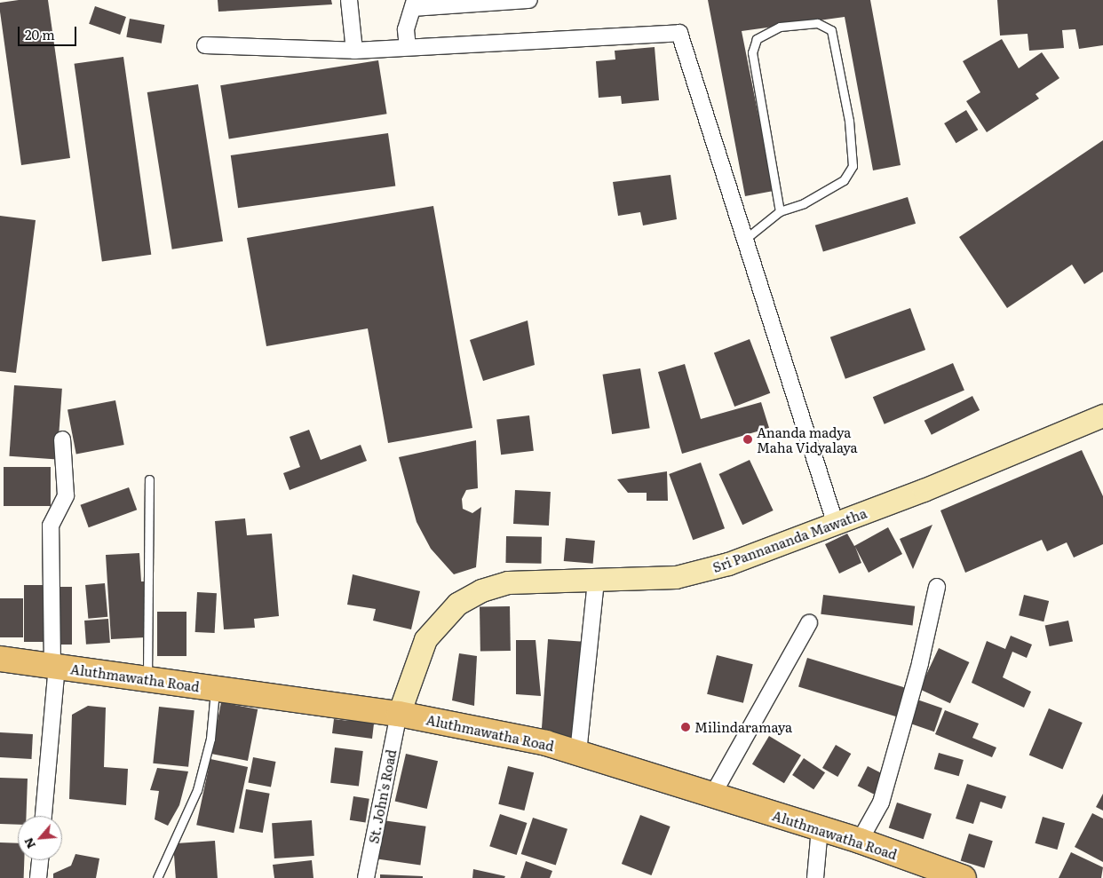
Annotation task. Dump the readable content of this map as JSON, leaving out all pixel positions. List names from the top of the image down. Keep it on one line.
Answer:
{"streets":{"main road":["Sri Pannananda Mawatha","Aluthmawatha Road"],"street":["St. John's Road"]},"crossings":[["Sri Pannananda Mawatha","Aluthmawatha Road"],["Sri Pannananda Mawatha","St. John's Road"],["Aluthmawatha Road","St. John's Road"]],"places":["Ananda madya Maha Vidyalaya","Milindaramaya"],"scale_bar":"20 m","north":"bottom left"}
